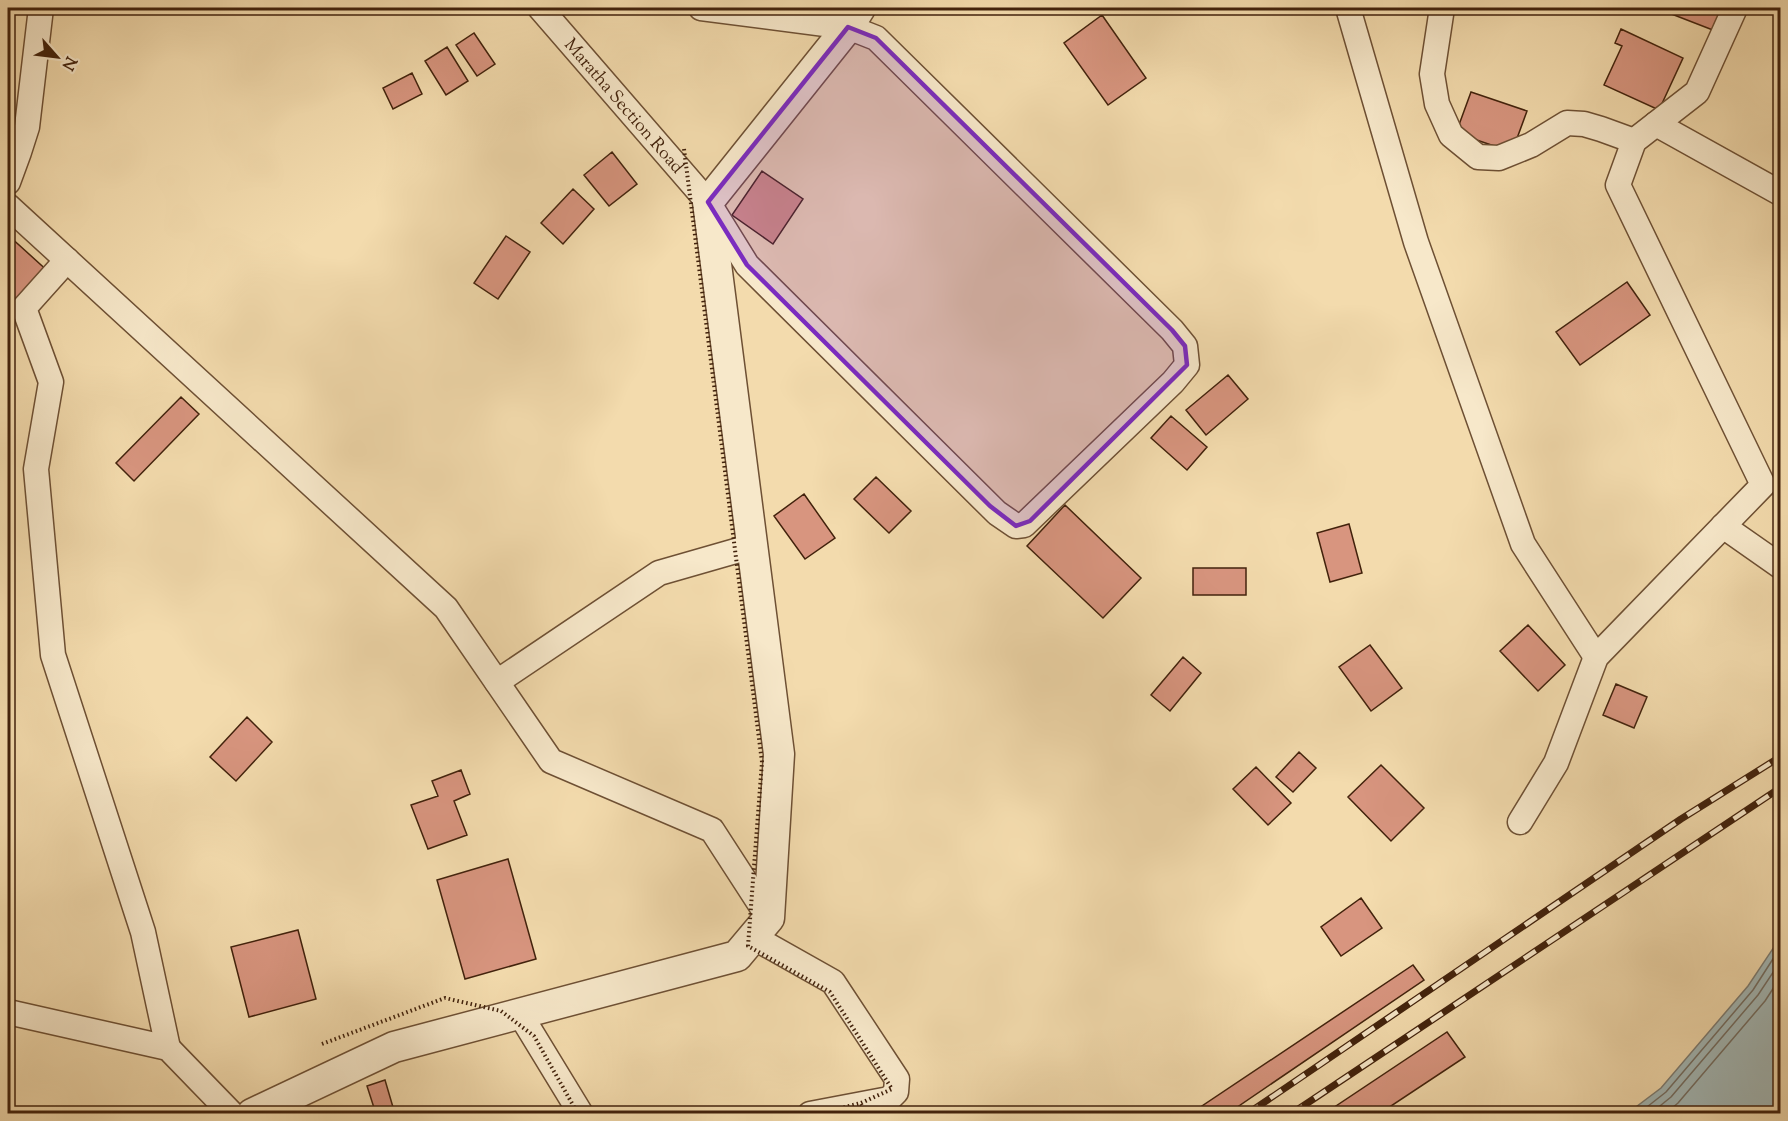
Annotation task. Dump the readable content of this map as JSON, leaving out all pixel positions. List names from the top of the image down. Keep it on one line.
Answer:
{"streets":{"street":["Maratha Section Road"]},"north":"bottom right"}
